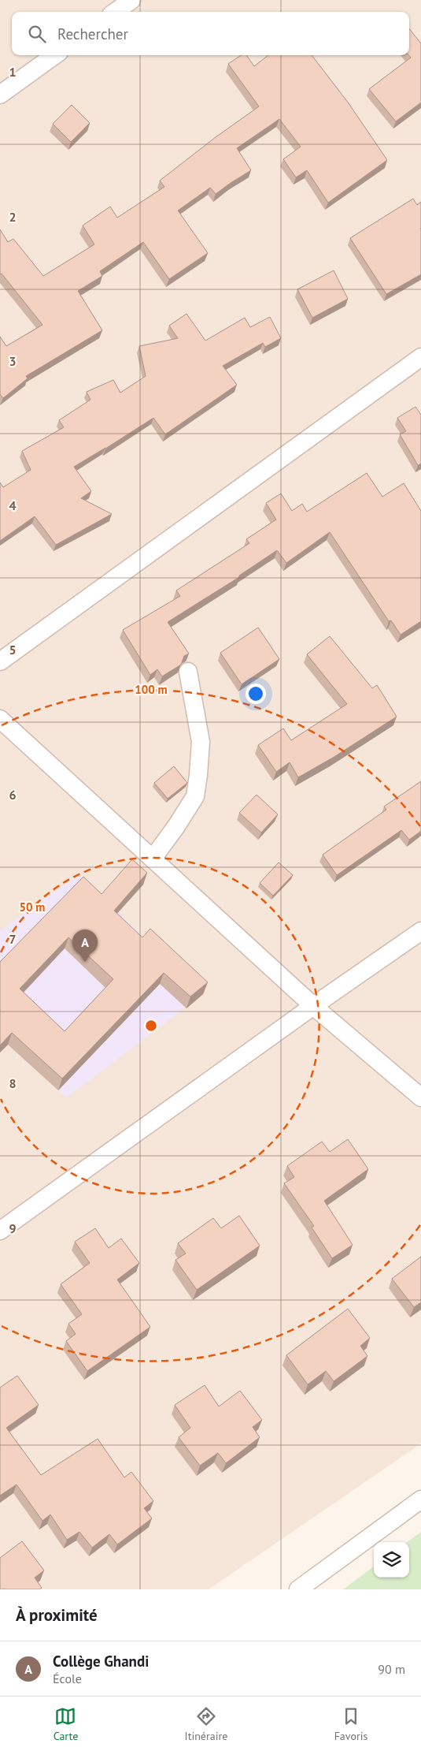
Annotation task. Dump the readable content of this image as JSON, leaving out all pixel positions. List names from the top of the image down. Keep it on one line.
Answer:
{"page":{"search":"Rechercher","pins":"A","heading":"À proximité","list":[{"mark":"A","name":"Collège Ghandi","note":"École","value":"90 m"}],"nav":["Carte","Itinéraire","Favoris"]},"grid":{"rows":["1","2","3","4","5","6","7","8","9"]},"rings":["100 m","50 m"]}
